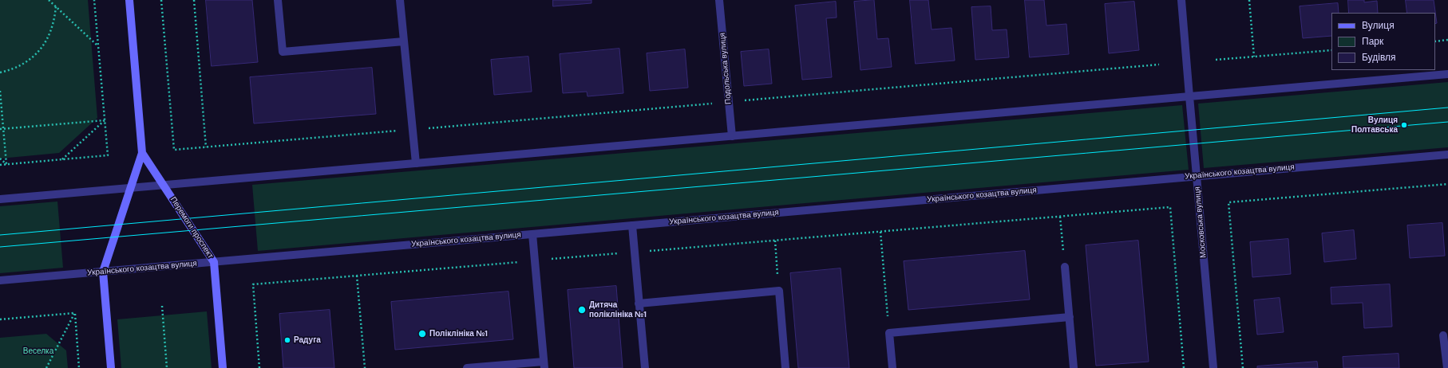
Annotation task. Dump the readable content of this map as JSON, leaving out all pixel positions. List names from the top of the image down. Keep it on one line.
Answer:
{"streets":{"main road":["Перемоги проспект"],"street":["Подольська вулиця","Українського козацтва вулиця","Московська вулиця"]},"crossings":[["Українського козацтва вулиця","Московська вулиця"],["Українського козацтва вулиця","Перемоги проспект"]],"parks":["Веселка"],"places":["Вулиця Полтавська","Дитяча поліклініка №1","Поліклініка №1","Радуга"],"legend":["Вулиця","Парк","Будівля"]}
